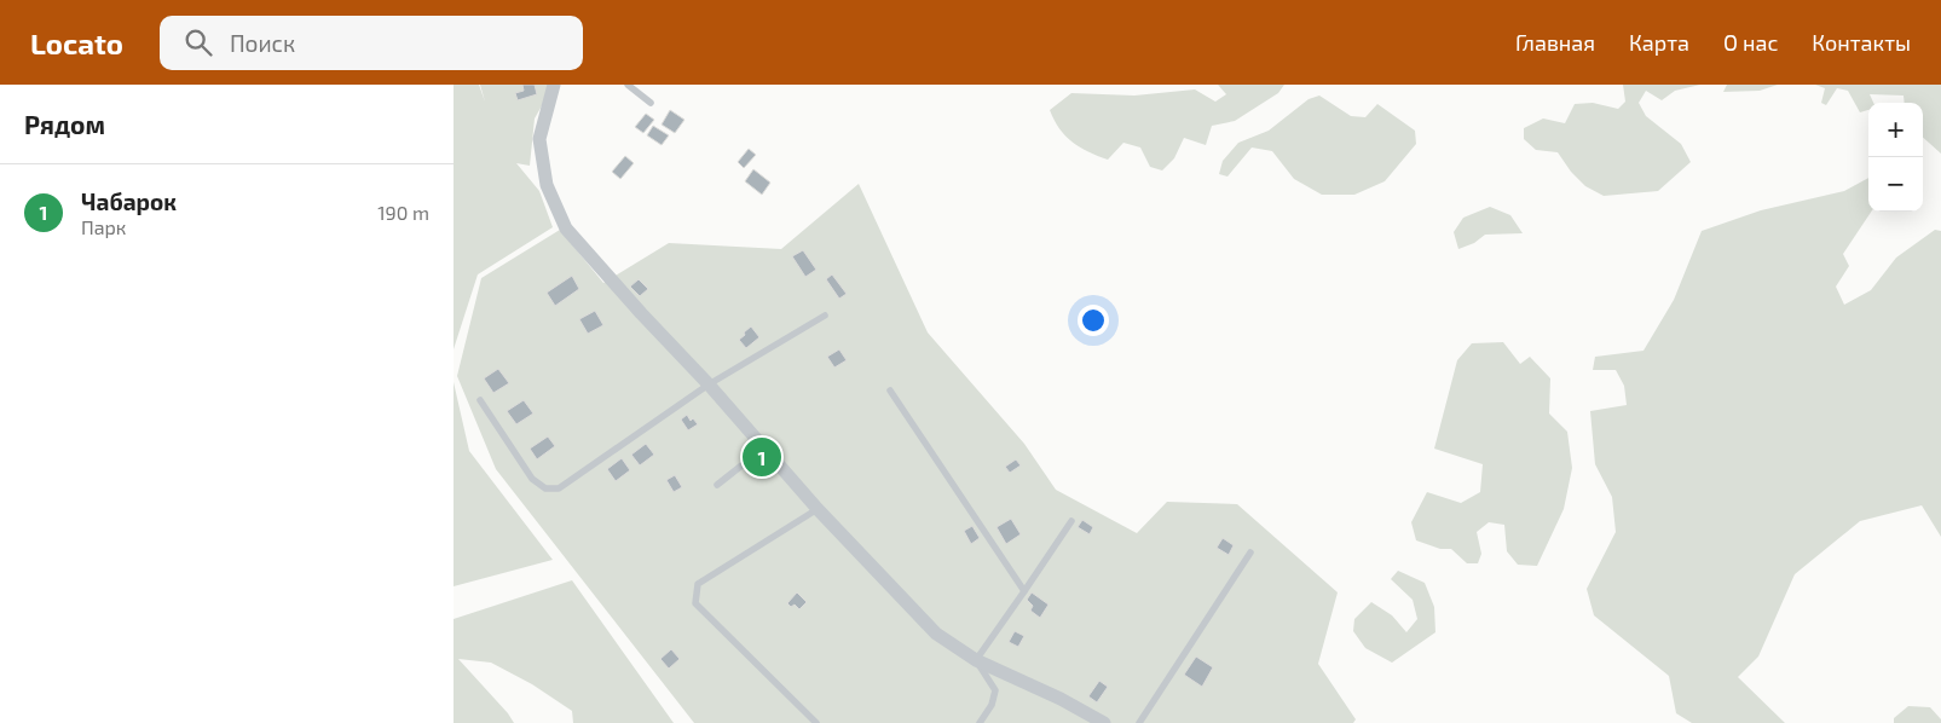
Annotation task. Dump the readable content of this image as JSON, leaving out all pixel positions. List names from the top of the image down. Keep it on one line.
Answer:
{"page":{"header":"Locato","search":"Поиск","nav":["Главная","Карта","О нас","Контакты"],"heading":"Рядом","map_buttons":["+","−"],"list":[{"mark":"1","name":"Чабарок","note":"Парк","value":"190 m"}],"pins":"1"}}
